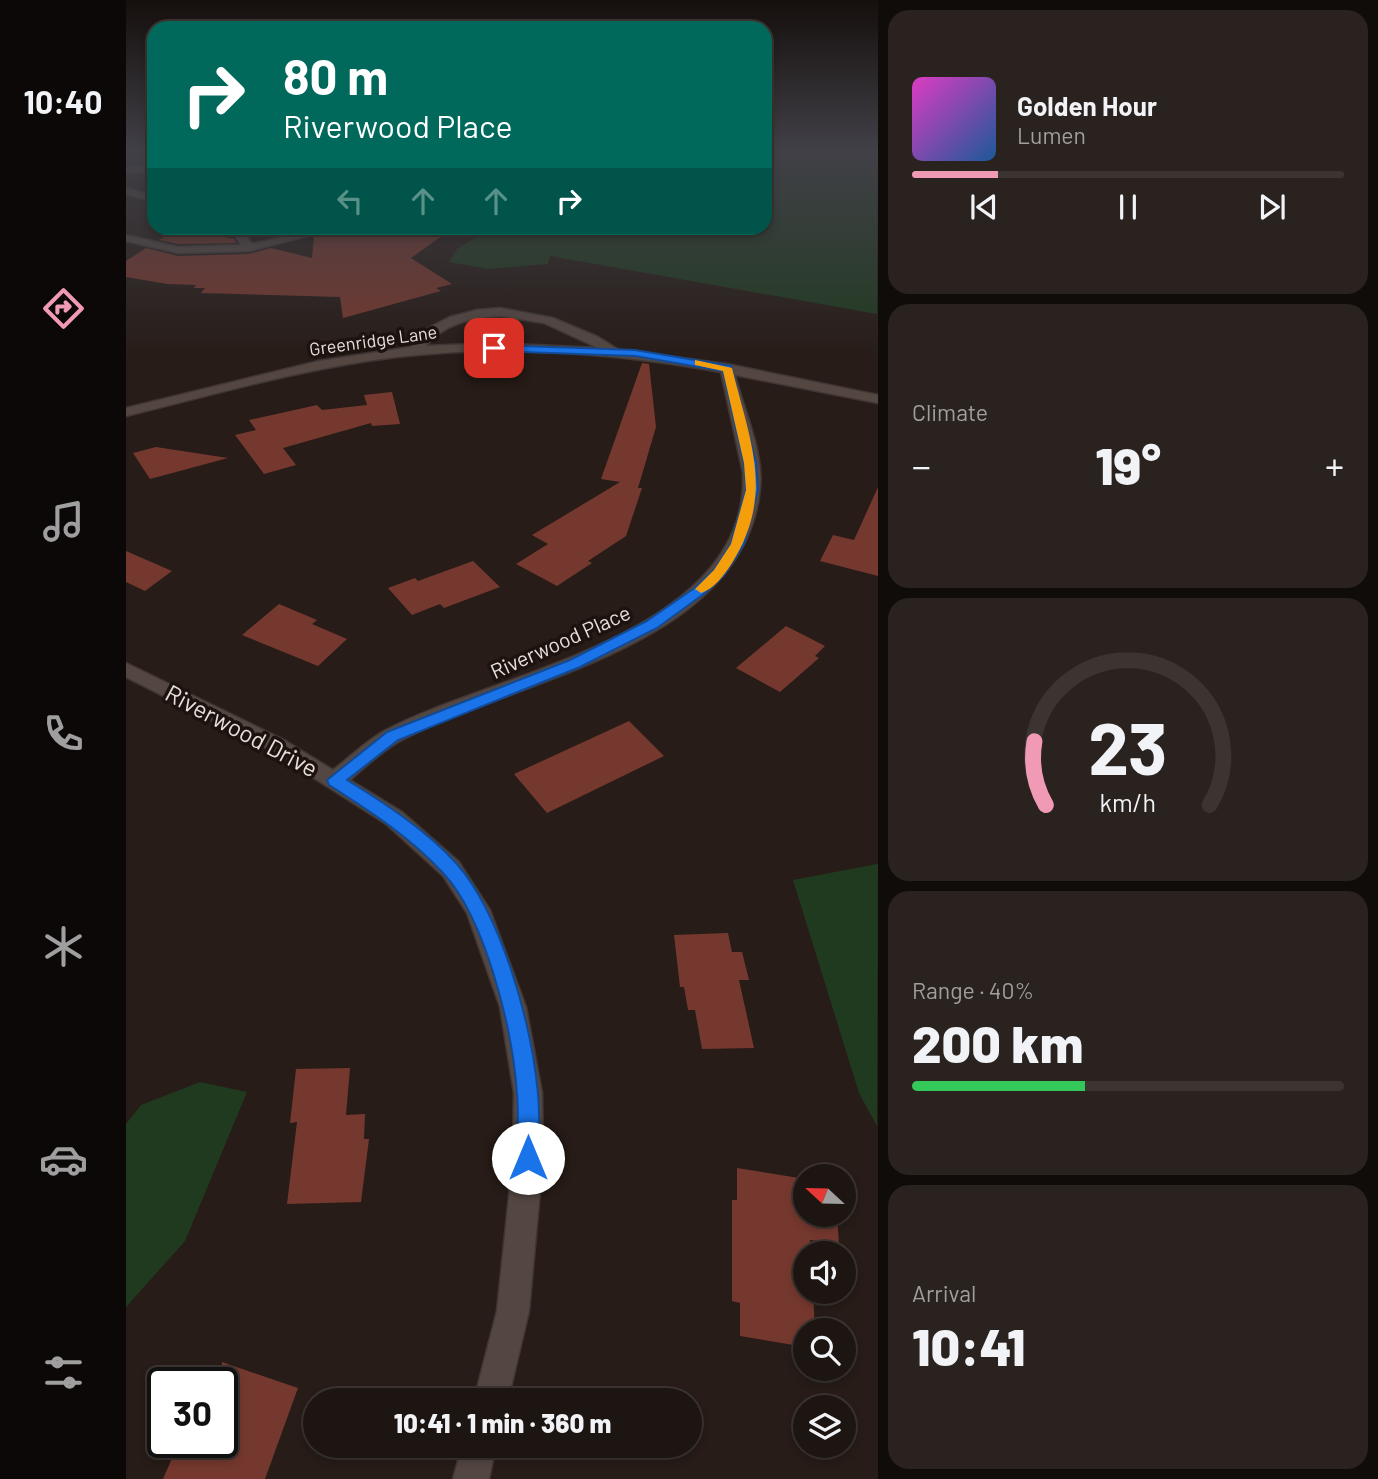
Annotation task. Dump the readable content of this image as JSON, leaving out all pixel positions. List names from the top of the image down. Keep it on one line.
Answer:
{"streets":{"street":["Greenridge Lane","Riverwood Place","Riverwood Drive"]},"crossings":[["Greenridge Lane","Riverwood Place"],["Riverwood Place","Riverwood Drive"]],"north":"left","page":{"tabs":"10:40","turn":["80 m","Riverwood Place"],"song":["Golden Hour","Lumen"],"tile":["Climate",["Range · 40%","200 km"],["Arrival","10:41"]],"heat":["−","19°","+"],"limit":"30","trip":"10:41 · 1 min · 360 m","gauge":["23","km/h"]}}
